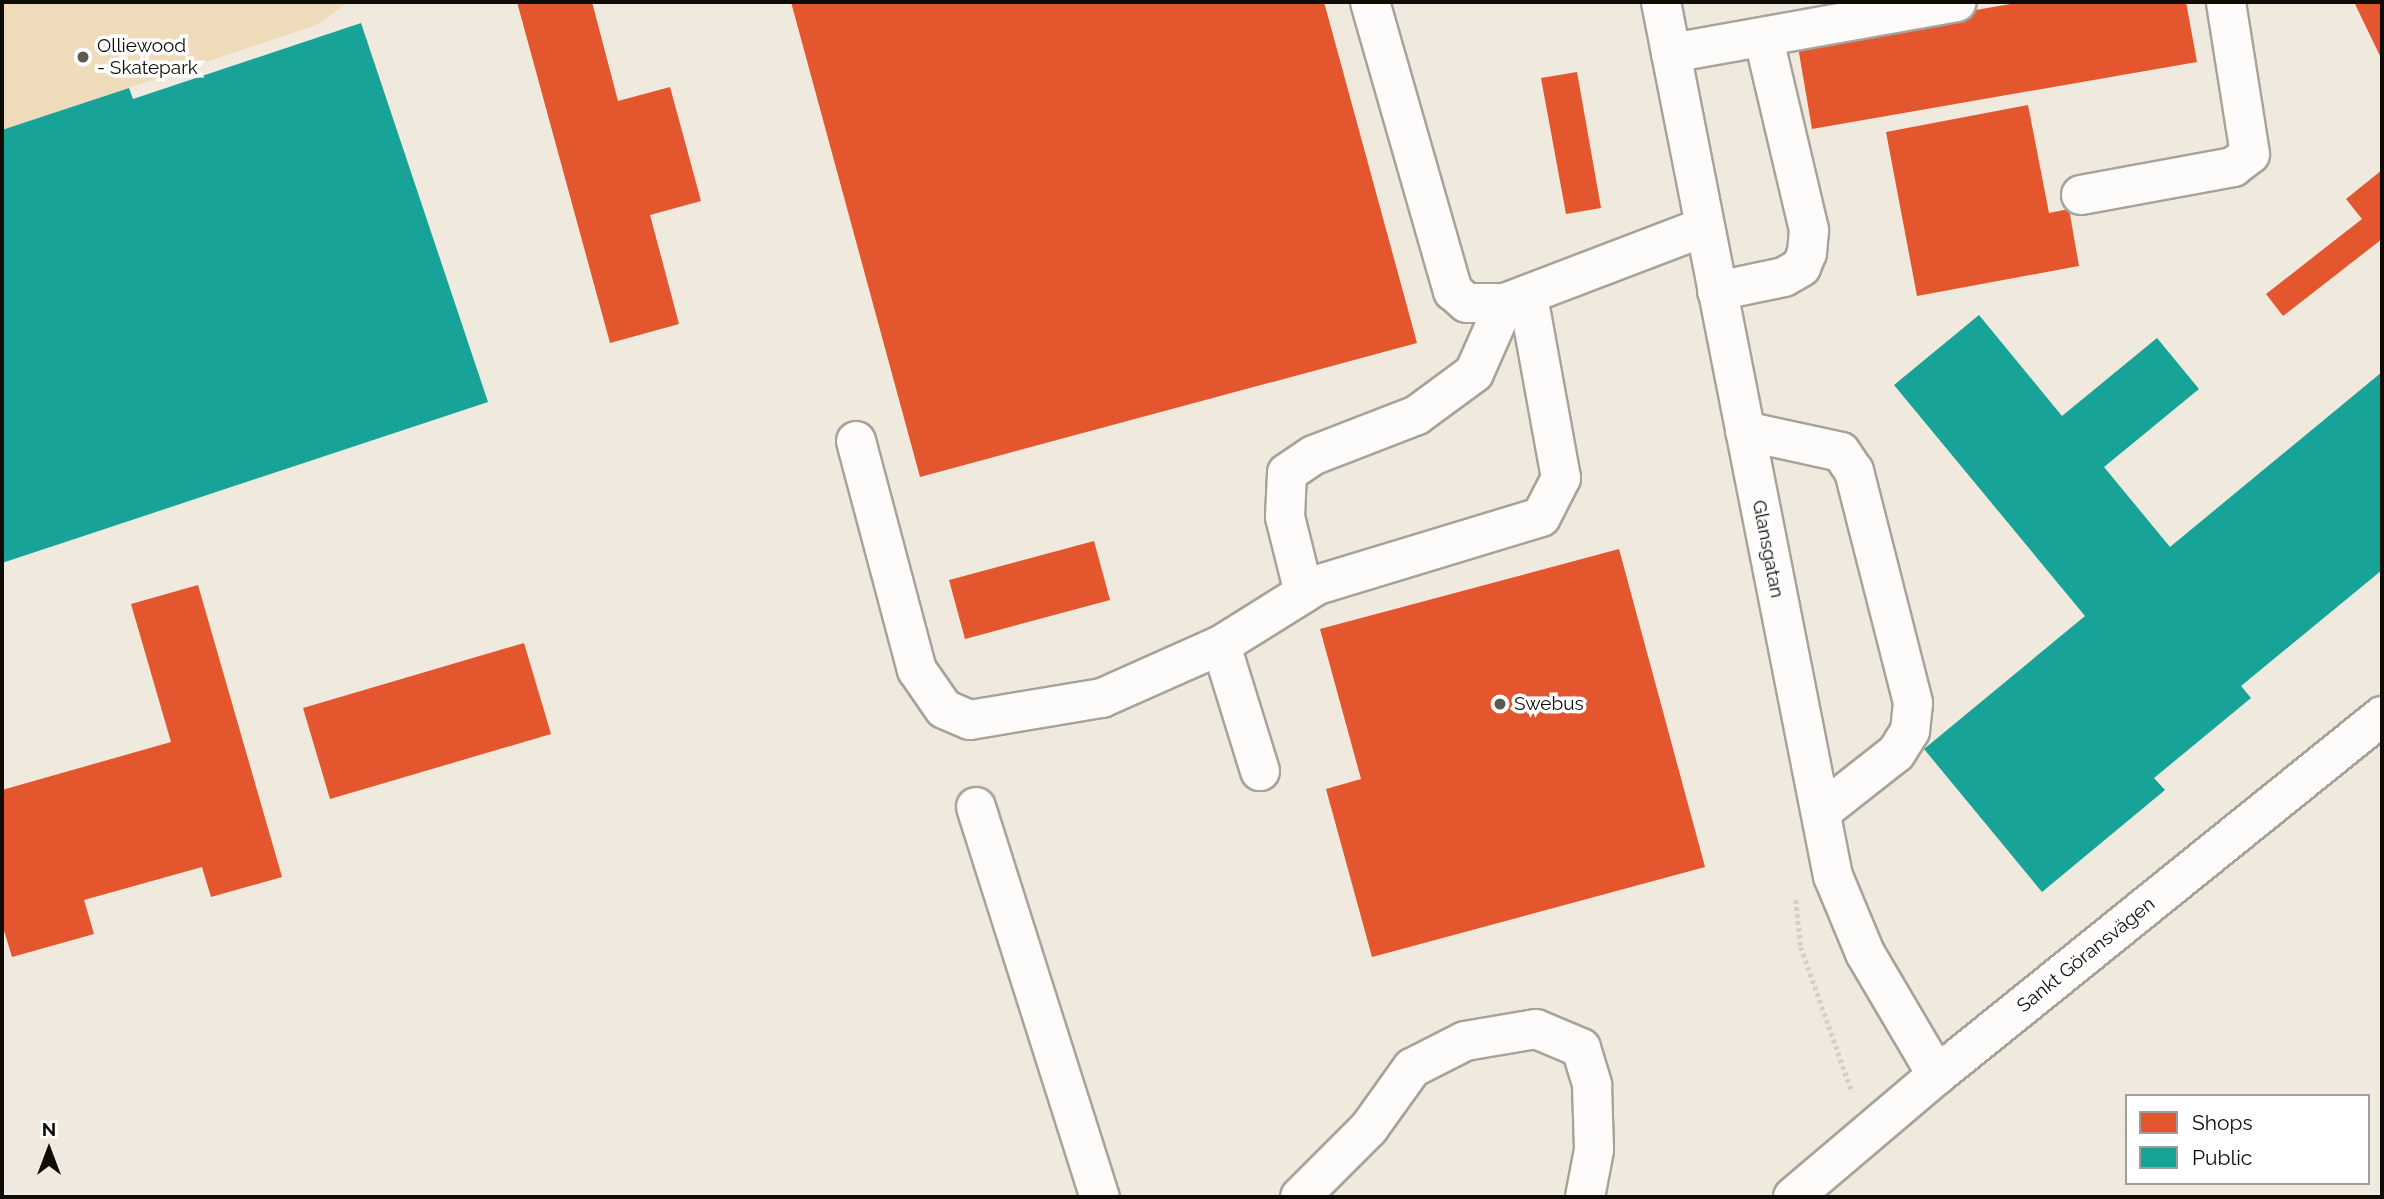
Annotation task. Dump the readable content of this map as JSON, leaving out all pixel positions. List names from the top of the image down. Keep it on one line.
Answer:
{"streets":{"street":["Glansgatan","Sankt Göransvägen"]},"crossings":[["Glansgatan","Sankt Göransvägen"]],"places":["Olliewood - Skatepark","Swebus"],"legend":["Shops","Public"],"north":"top"}
